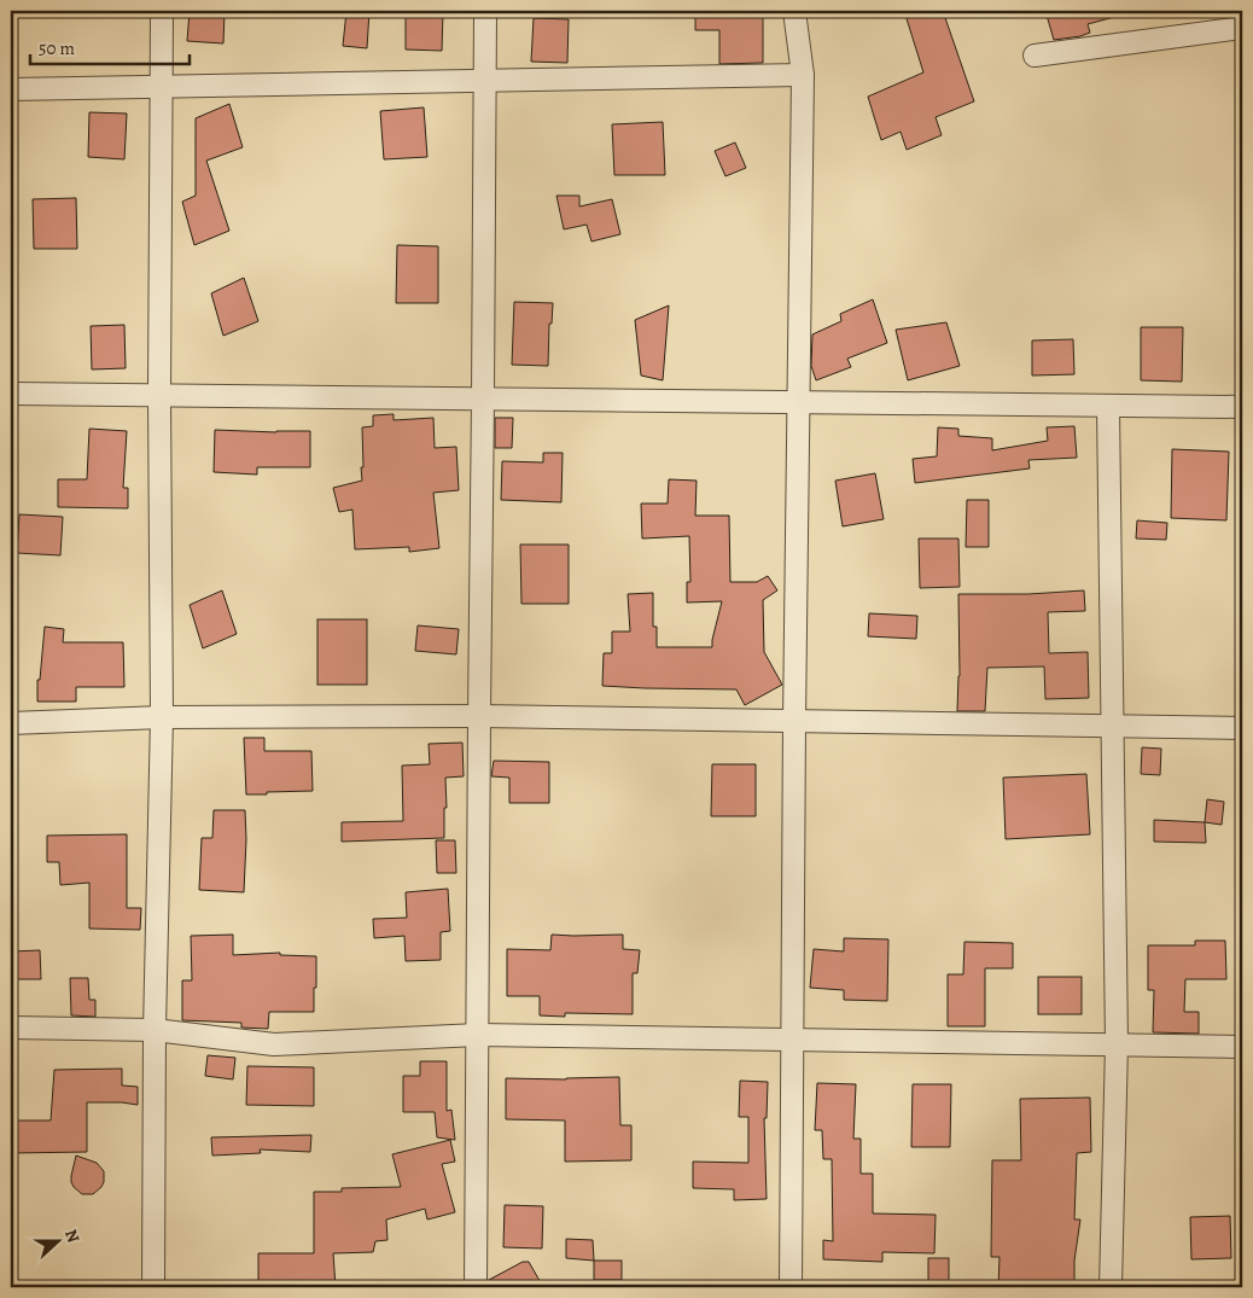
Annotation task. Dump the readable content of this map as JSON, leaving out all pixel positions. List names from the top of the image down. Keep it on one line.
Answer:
{"scale_bar":"50 m","north":"right"}
